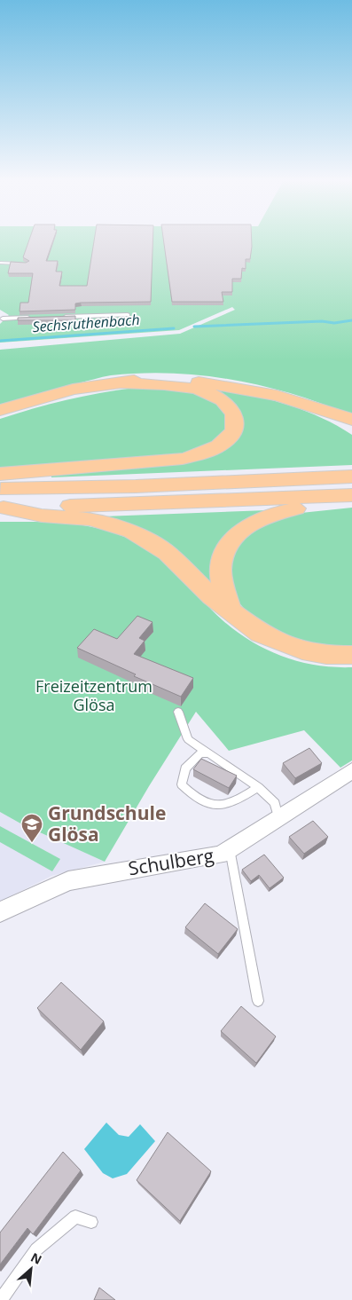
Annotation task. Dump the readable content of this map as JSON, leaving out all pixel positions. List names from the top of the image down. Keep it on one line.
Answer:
{"streets":{"street":["Schulberg"]},"water":["Sechsruthenbach"],"parks":["Freizeitzentrum Glösa"],"places":{"school or university":["Grundschule Glösa"]},"north":"top right"}
